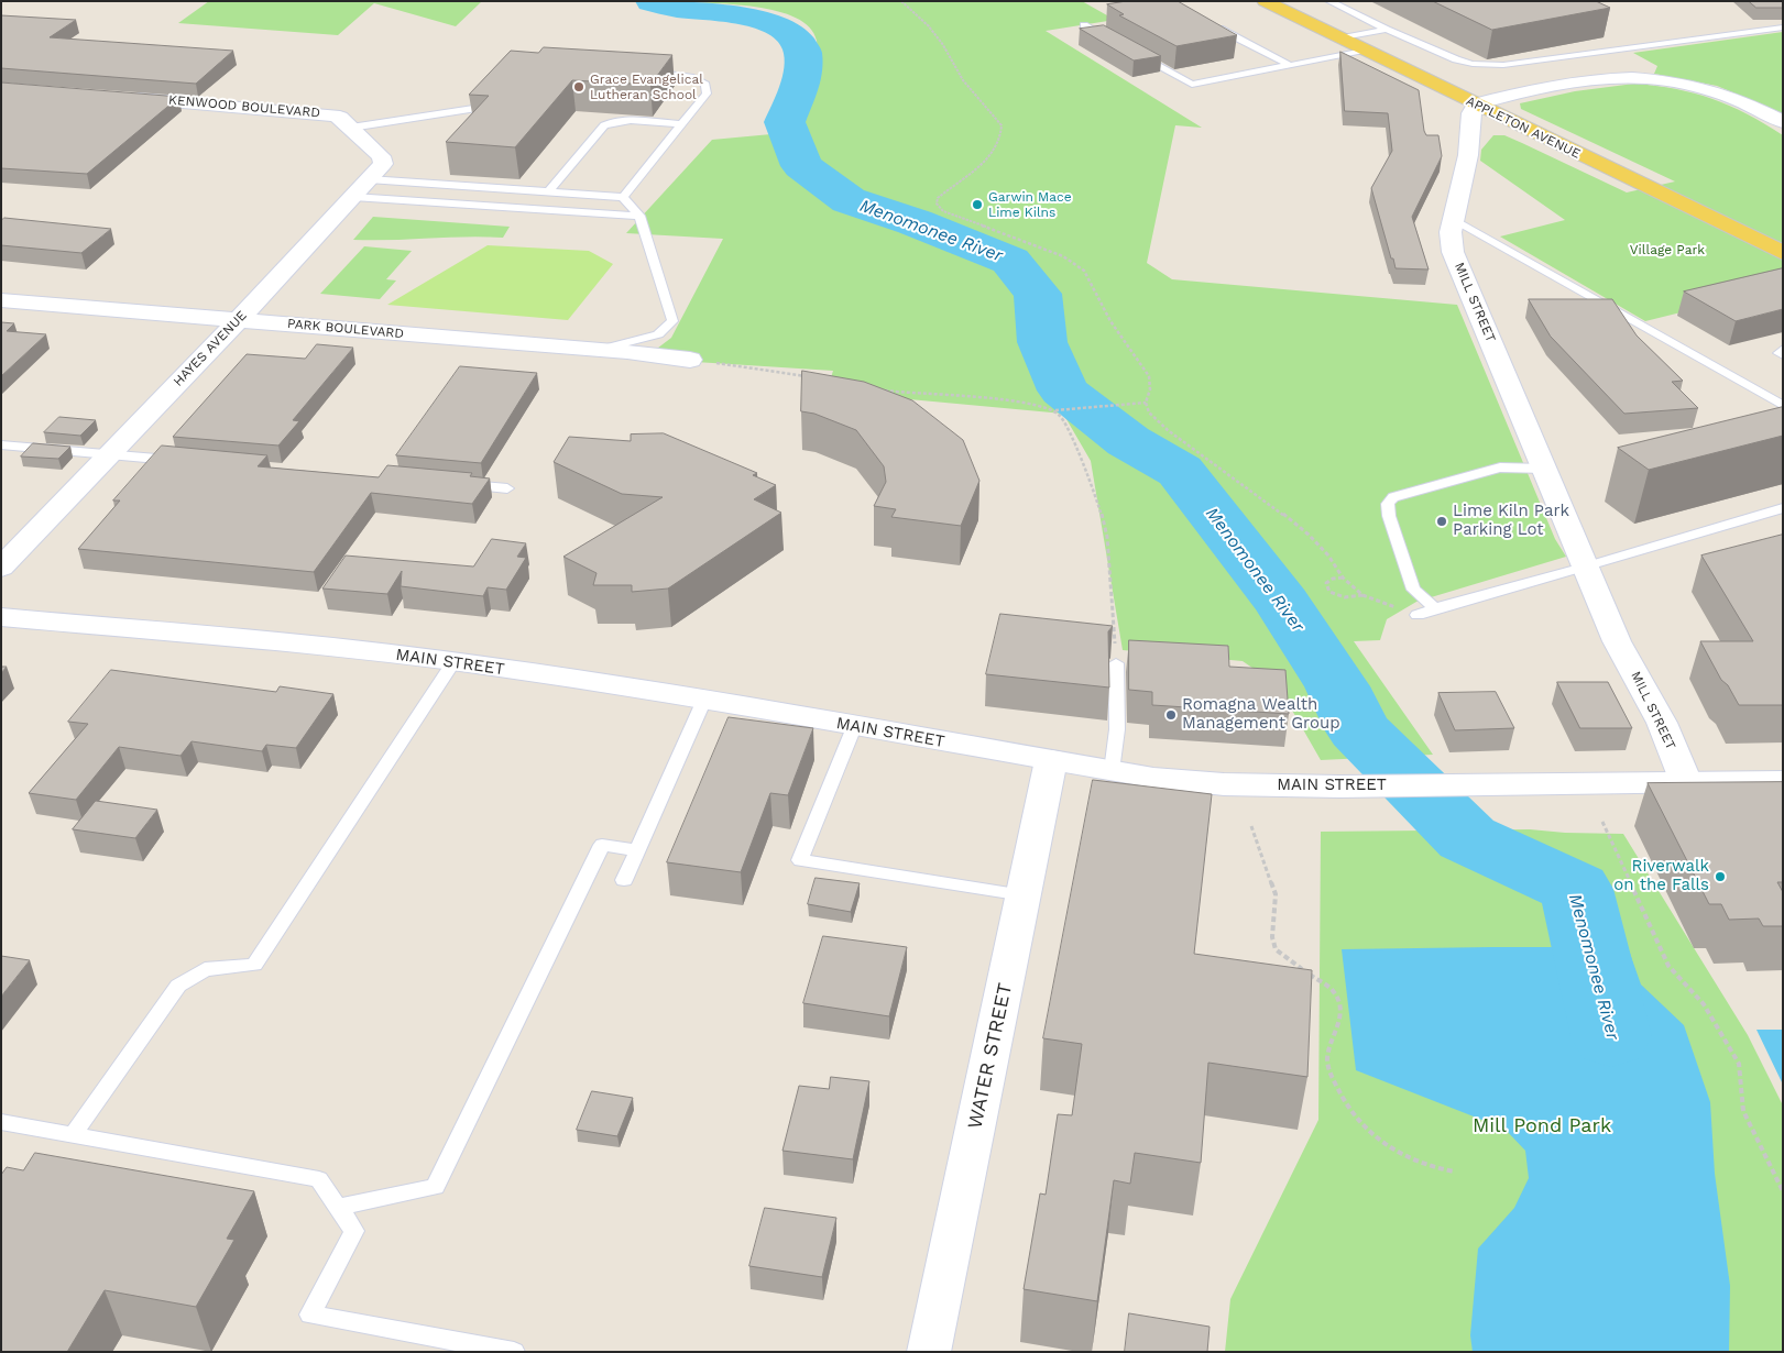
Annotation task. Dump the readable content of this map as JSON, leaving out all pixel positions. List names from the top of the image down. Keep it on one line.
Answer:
{"streets":{"main road":["APPLETON AVENUE"],"street":["KENWOOD BOULEVARD","MILL STREET","PARK BOULEVARD","HAYES AVENUE","MAIN STREET","WATER STREET"]},"crossings":[["KENWOOD BOULEVARD","HAYES AVENUE"],["APPLETON AVENUE","MILL STREET"],["MILL STREET","MAIN STREET"],["PARK BOULEVARD","HAYES AVENUE"],["MAIN STREET","WATER STREET"]],"water":["Menomonee River"],"parks":["Village Park","Mill Pond Park"],"places":["Grace Evangelical Lutheran School","Garwin Mace Lime Kilns","Lime Kiln Park Parking Lot","Romagna Wealth Management Group","Riverwalk on the Falls"]}
